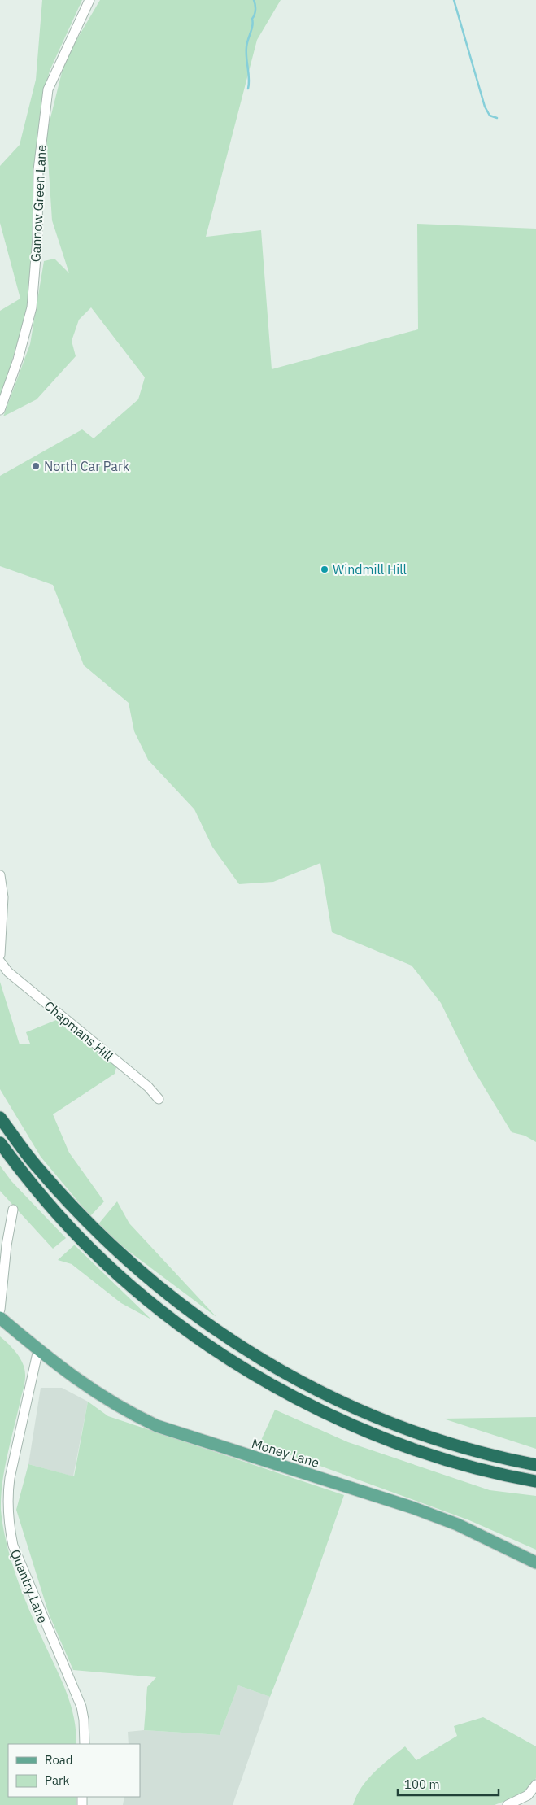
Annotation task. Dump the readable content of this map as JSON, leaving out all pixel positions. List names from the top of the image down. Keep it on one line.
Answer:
{"streets":{"main road":["Money Lane"],"street":["Gannow Green Lane","Chapmans Hill","Quantry Lane"]},"crossings":[["Money Lane","Quantry Lane"]],"places":["North Car Park","Windmill Hill"],"legend":["Road","Park"],"scale_bar":"100 m"}
